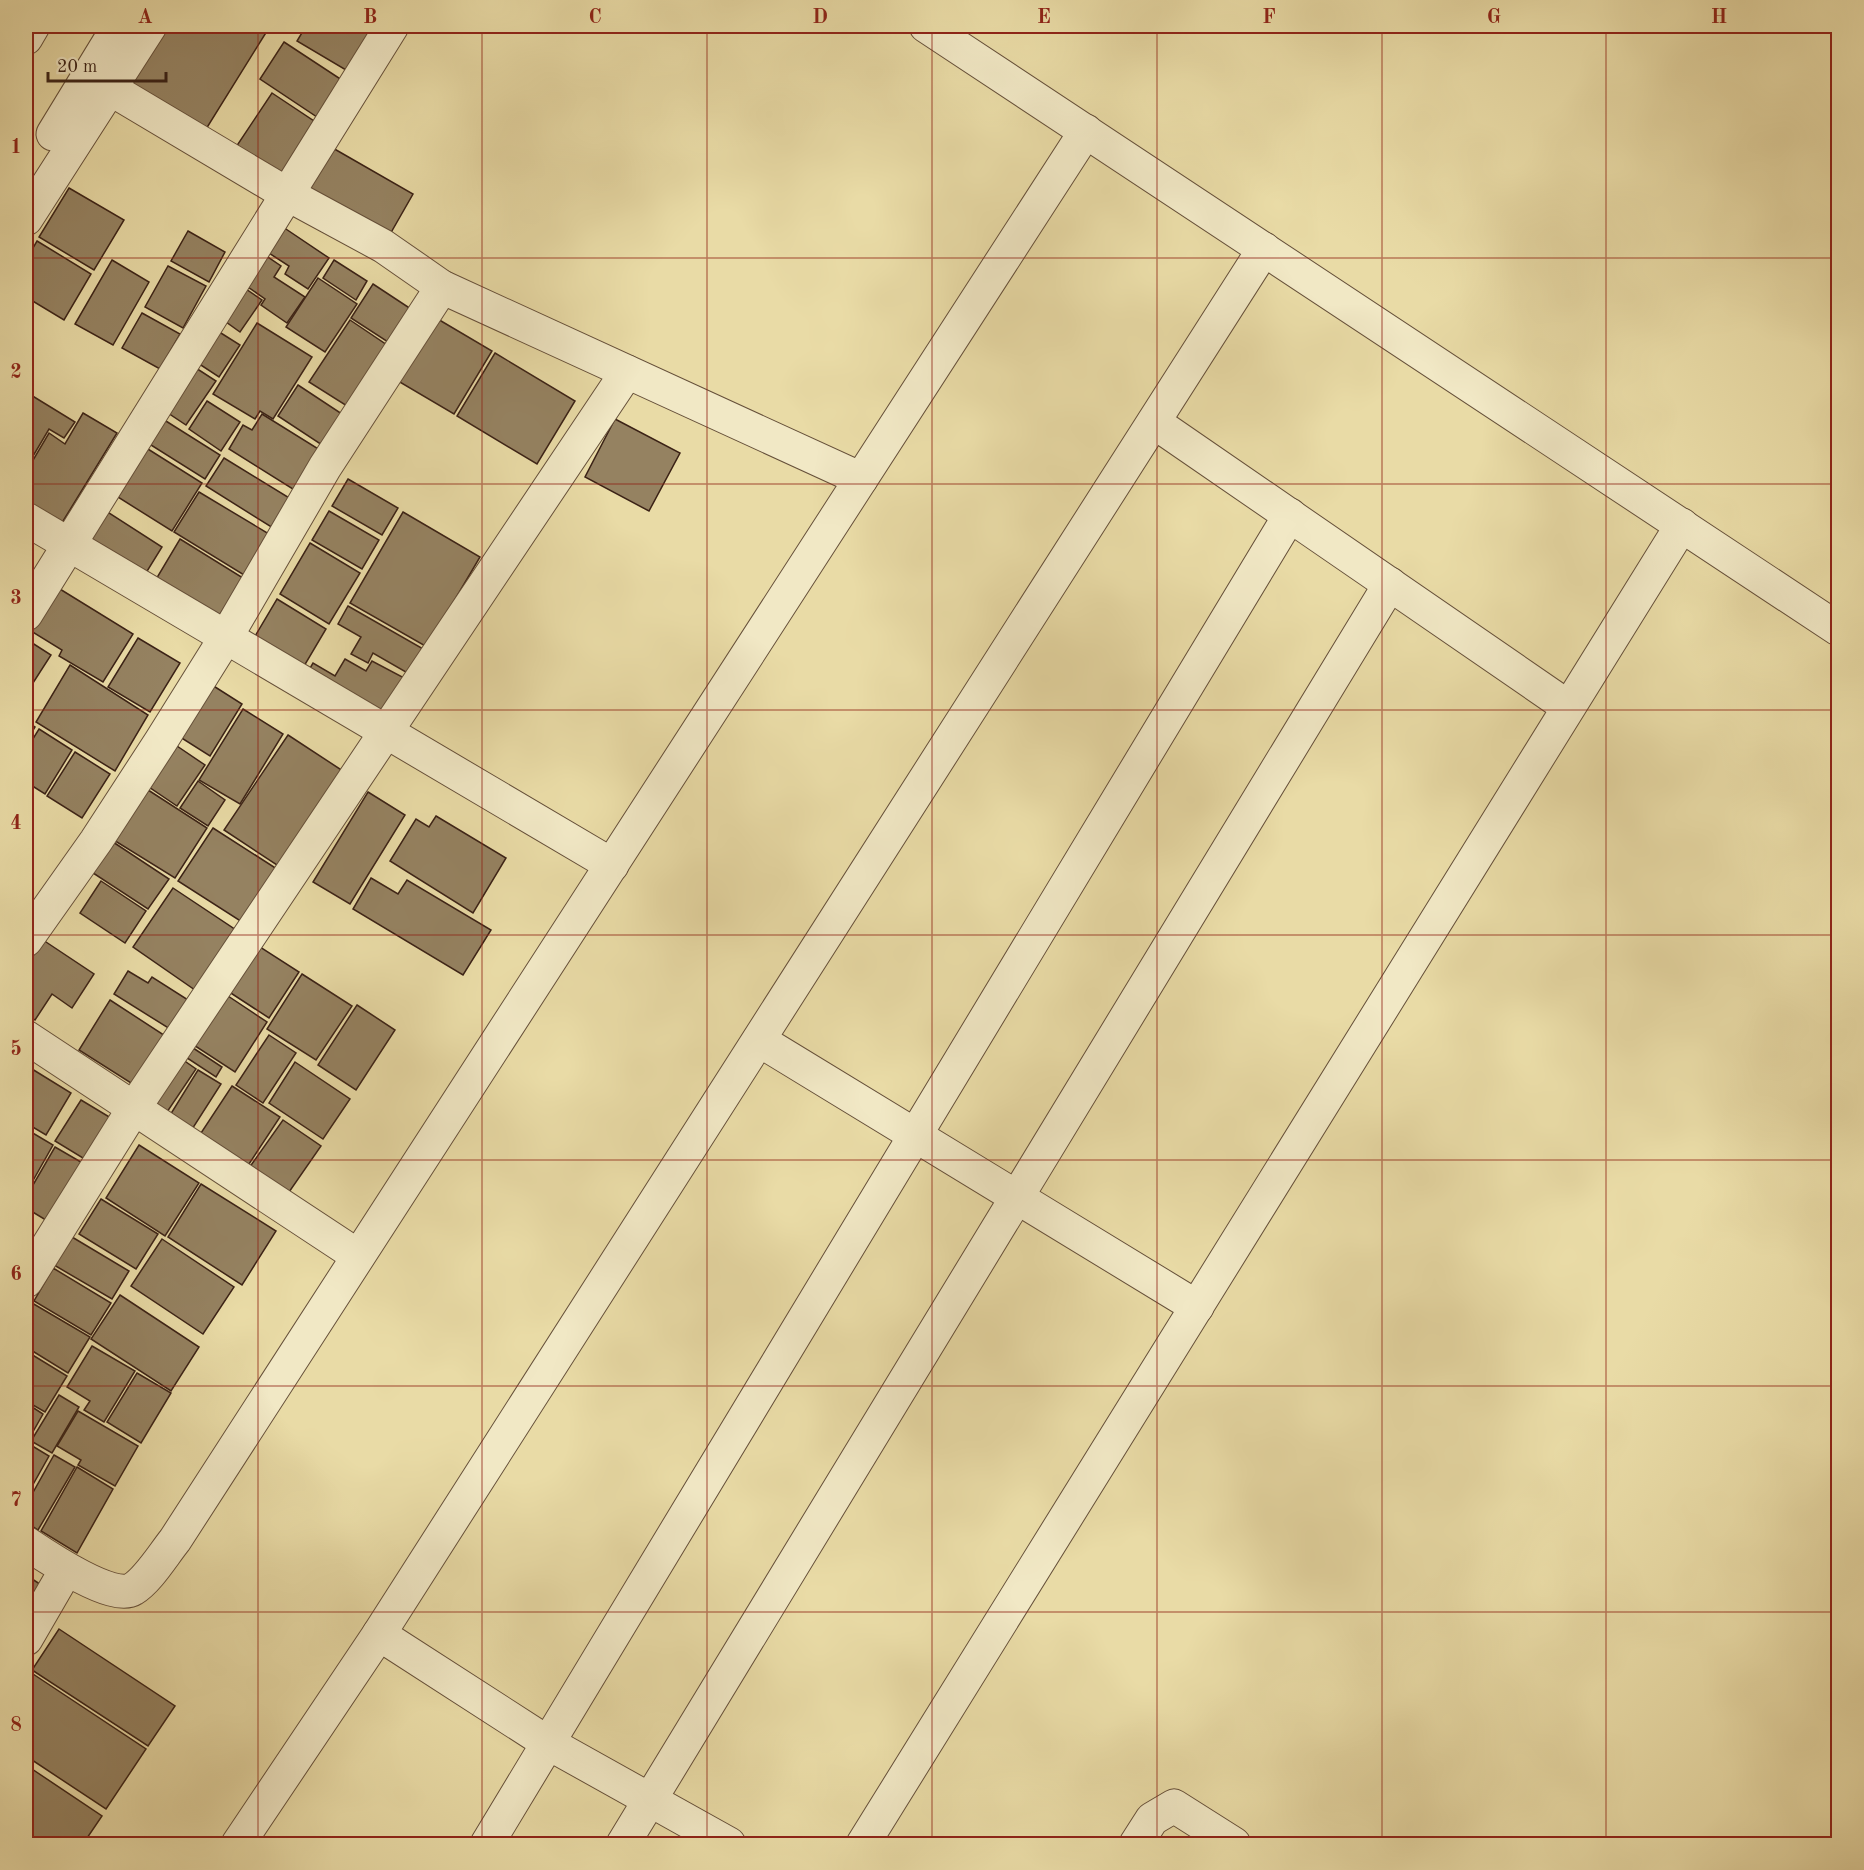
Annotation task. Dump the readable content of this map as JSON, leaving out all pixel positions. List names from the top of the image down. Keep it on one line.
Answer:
{"scale_bar":"20 m","grid":{"columns":["A","B","C","D","E","F","G","H"],"rows":["1","2","3","4","5","6","7","8"]}}
